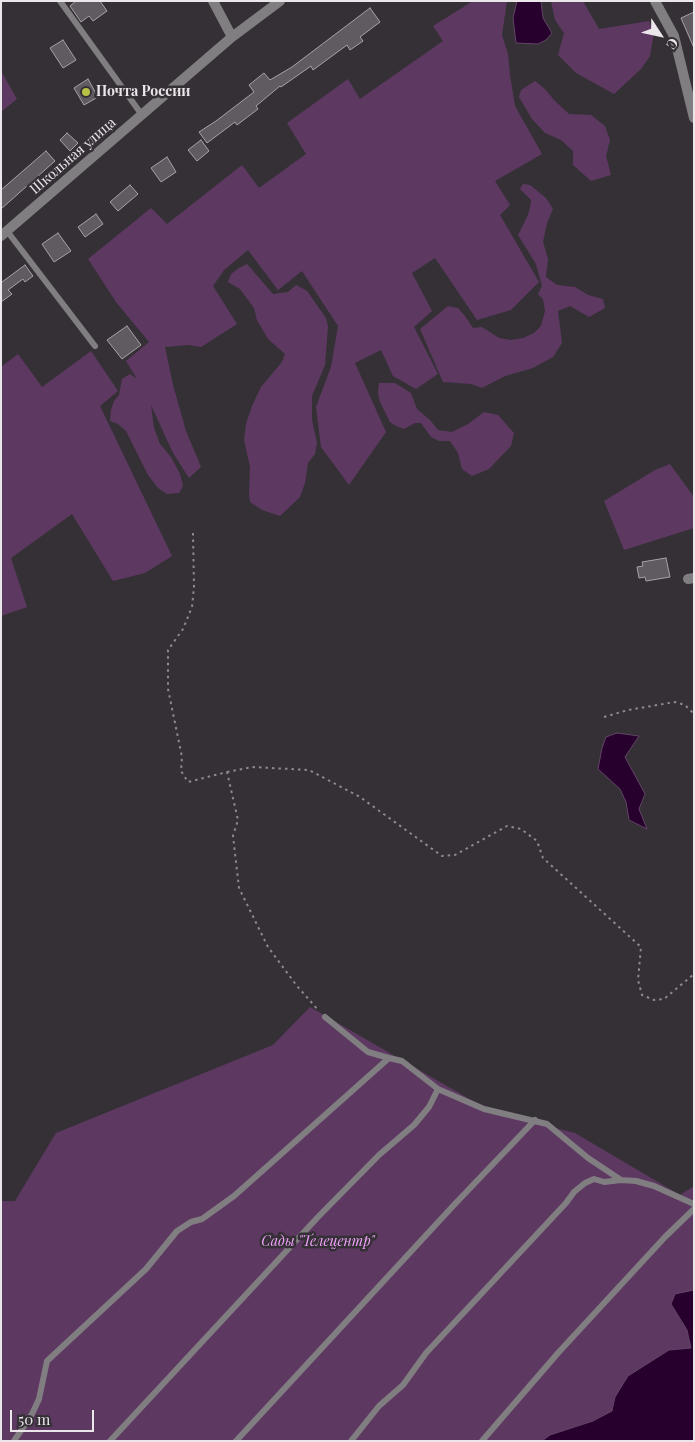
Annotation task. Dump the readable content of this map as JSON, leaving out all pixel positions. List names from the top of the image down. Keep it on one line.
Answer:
{"streets":{"street":["Школьная улица"]},"parks":["Сады \"Телецентр\""],"places":["Почта России"],"scale_bar":"50 m","north":"bottom right"}
